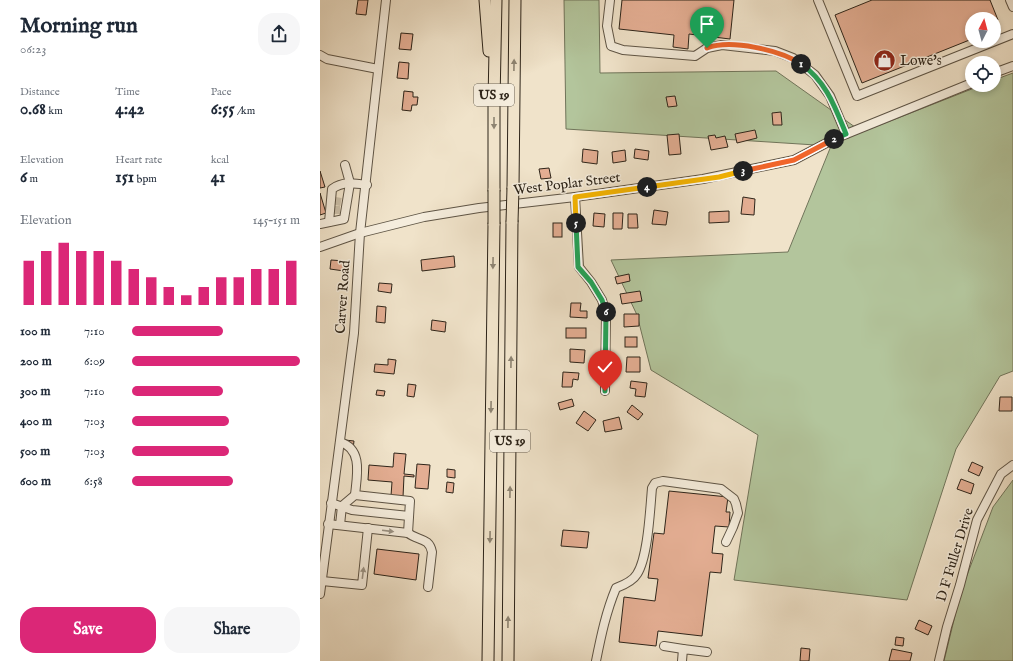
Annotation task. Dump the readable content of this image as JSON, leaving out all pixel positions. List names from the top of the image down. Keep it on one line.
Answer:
{"streets":{"highway":["US 19"],"street":["West Poplar Street","Carver Road","D F Fuller Drive"]},"crossings":[["West Poplar Street","Carver Road"]],"places":{"shop":["Lowe's"]},"north":"top","page":{"heading":["Morning run","06:23"],"pins":["1","2","3","4","5","6"],"stats":[["Distance","0.68 km"],["Time","4:42"],["Pace","6:55 /km"],["Elevation","6 m"],["Heart rate","151 bpm"],["kcal","41"]],"chart":["Elevation","145–151 m"],"list":[{"name":"100 m","note":"7:10"},{"name":"200 m","note":"6:09"},{"name":"300 m","note":"7:10"},{"name":"400 m","note":"7:03"},{"name":"500 m","note":"7:03"},{"name":"600 m","note":"6:58"}],"buttons":["Save","Share"]}}
